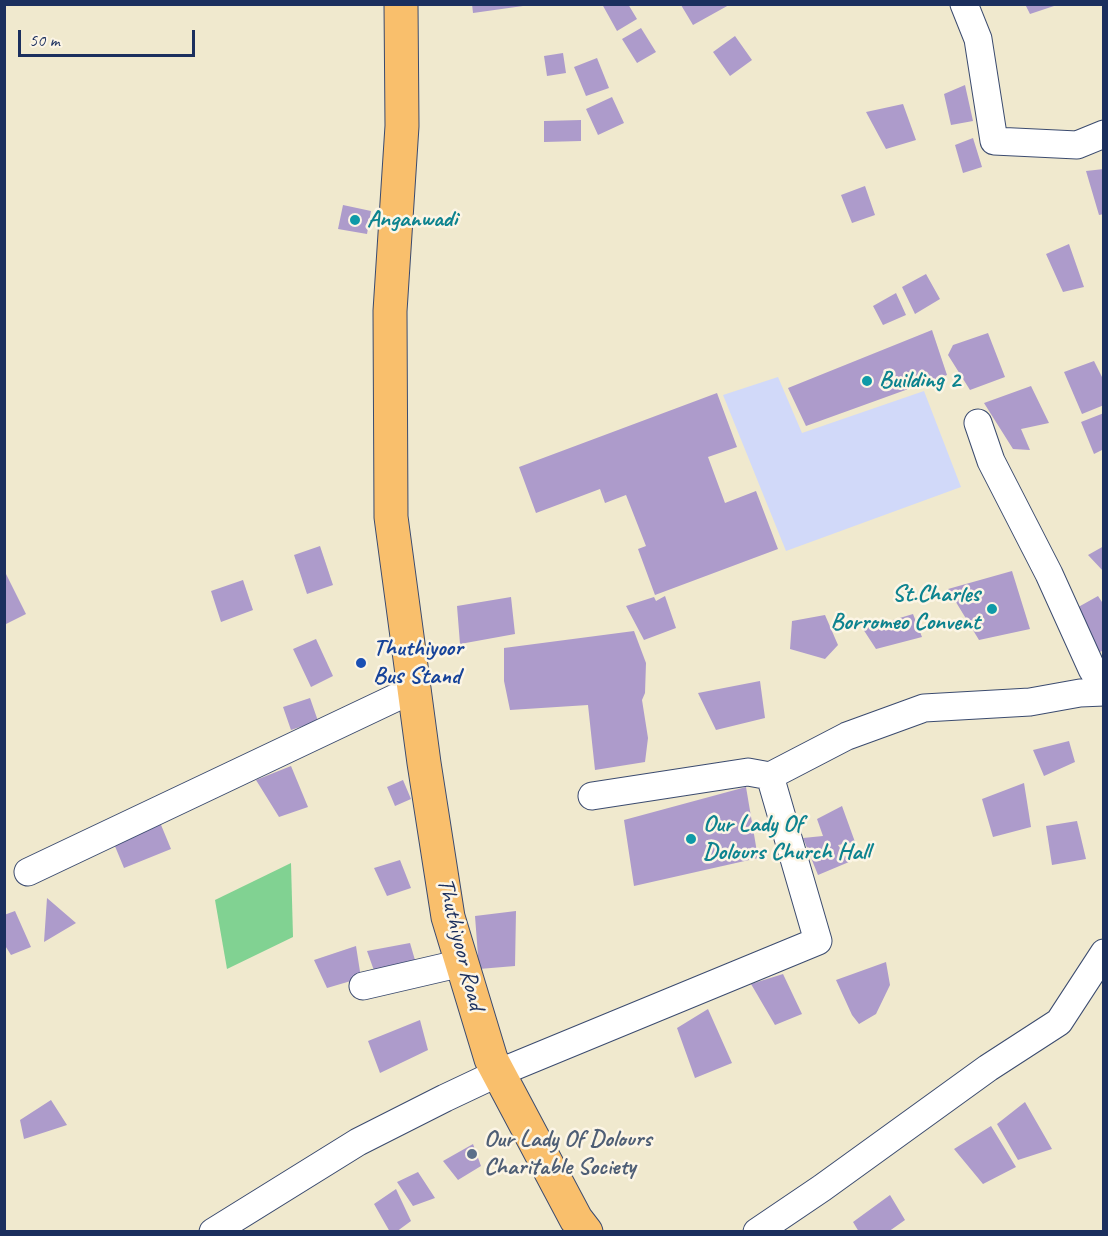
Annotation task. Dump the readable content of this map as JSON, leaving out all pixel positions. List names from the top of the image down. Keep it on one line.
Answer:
{"streets":{"main road":["Thuthiyoor Road"]},"places":["Anganwadi","Building 2","St.Charles Borromeo Convent","Thuthiyoor Bus Stand","Our Lady Of Dolours Church Hall","Our Lady Of Dolours Charitable Society"],"scale_bar":"50 m"}
